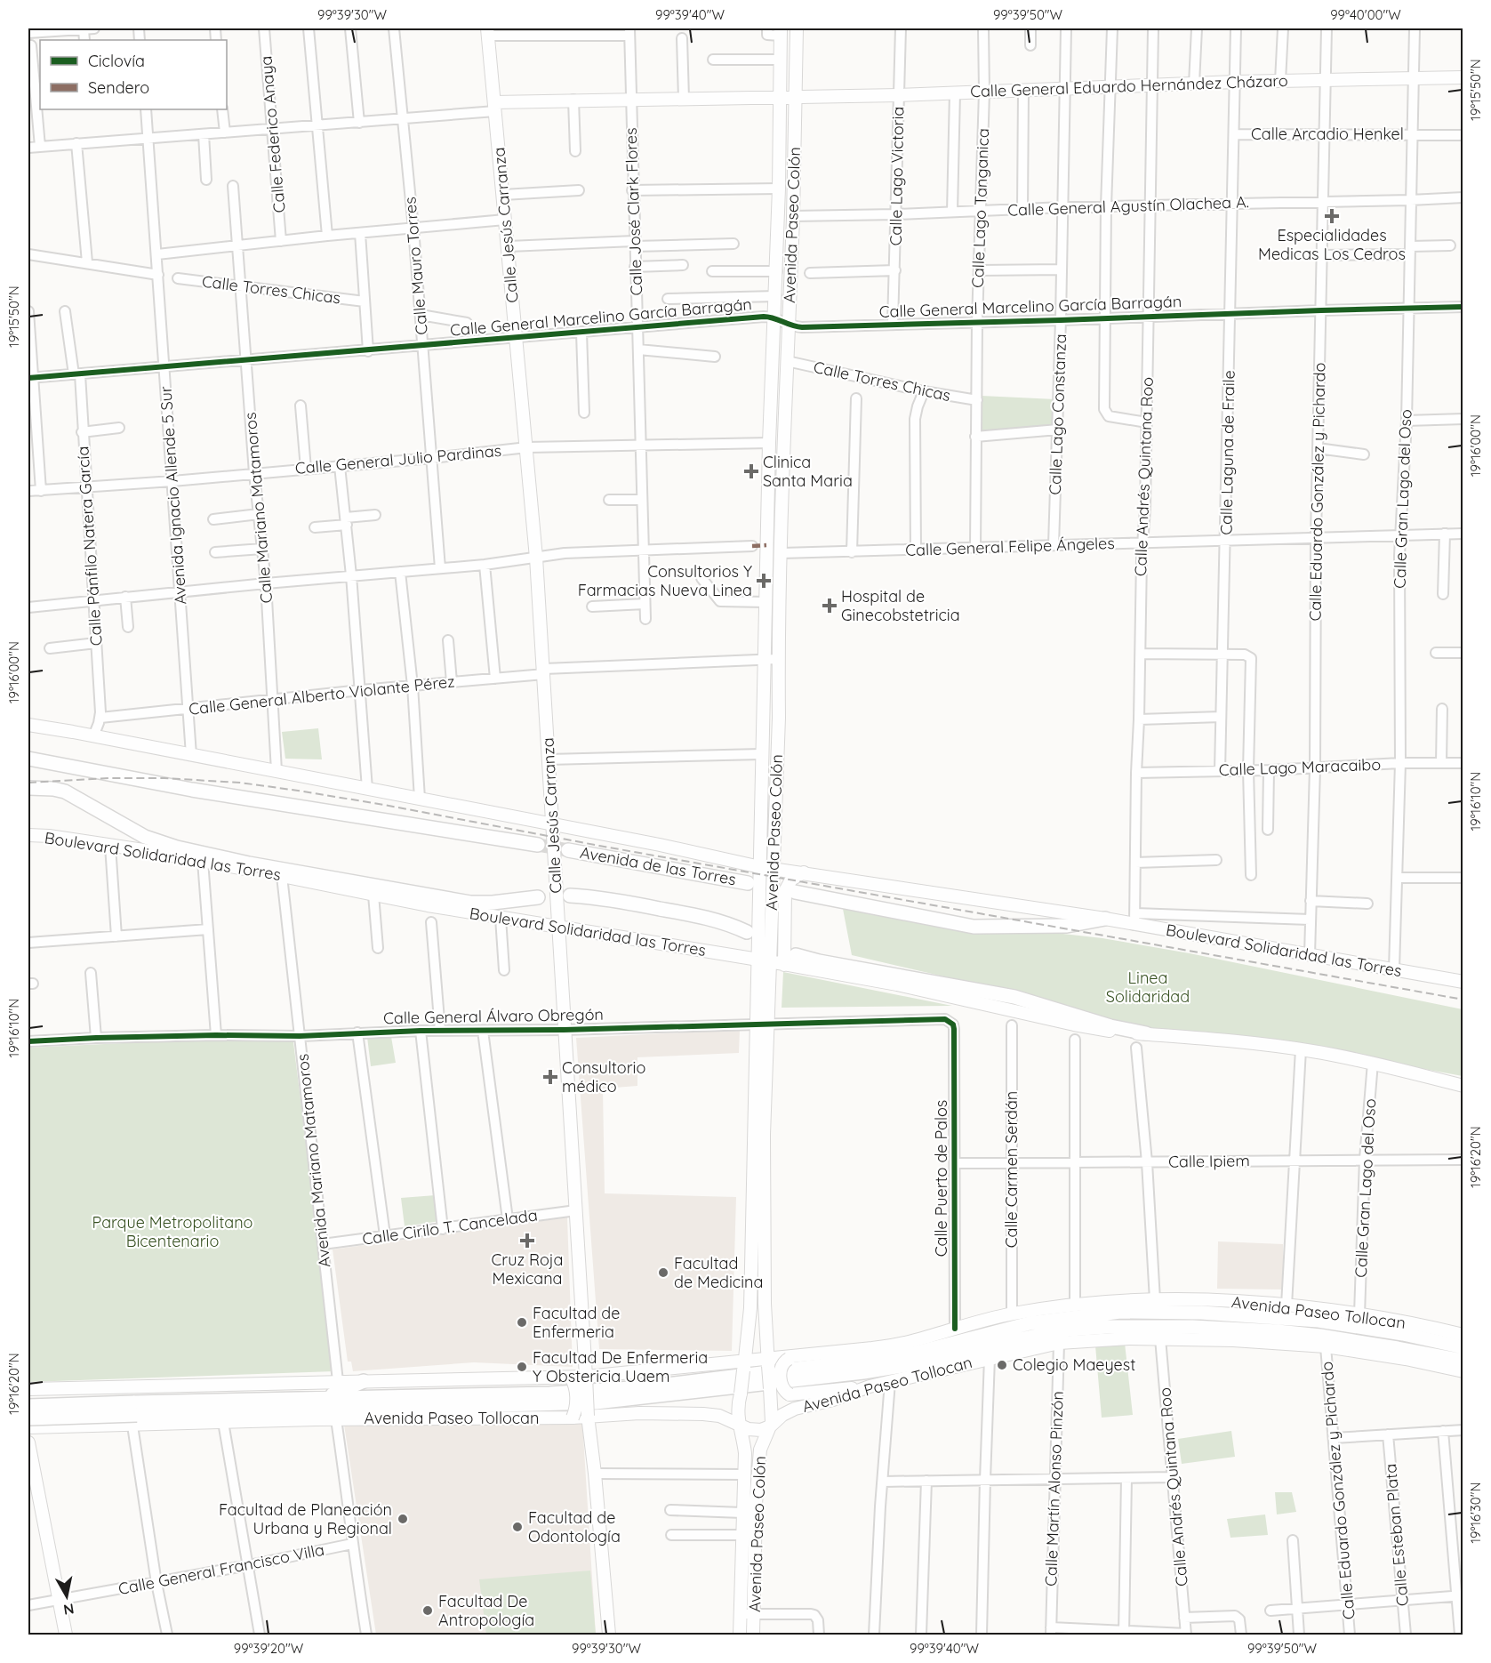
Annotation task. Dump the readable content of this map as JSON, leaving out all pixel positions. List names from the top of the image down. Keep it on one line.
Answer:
{"streets":{"highway":["Boulevard Solidaridad las Torres","Avenida de las Torres","Avenida Paseo Tollocan"],"main road":["Calle General Eduardo Hernández Cházaro","Calle Jesús Carranza","Avenida Paseo Colón"],"street":["Calle Federico Anaya","Calle Arcadio Henkel","Calle Lago Victoria","Calle General Agustín Olachea A.","Calle Lago Tanganica","Calle José Clark Flores","Calle Mauro Torres","Calle Torres Chicas","Calle General Marcelino García Barragán","Calle Lago Constanza","Calle Laguna de Fraile","Calle General Julio Pardinas","Calle Andrés Quintana Roo","Calle Eduardo González y Pichardo","Avenida Ignacio Allende 5 Sur","Calle Gran Lago del Oso","Calle Mariano Matamoros","Calle Pánfilo Natera García","Calle General Felipe Ángeles","Calle General Alberto Violante Pérez","Calle Lago Maracaibo","Calle General Álvaro Obregón","Avenida Mariano Matamoros","Calle Ipiem","Calle Carmen Serdán","Calle Puerto de Palos","Calle Cirilo T. Cancelada","Calle Martín Alonso Pinzón","Calle Esteban Plata","Calle General Francisco Villa"]},"crossings":[["Calle General Eduardo Hernández Cházaro","Calle Arcadio Henkel"],["Calle General Eduardo Hernández Cházaro","Calle Lago Victoria"],["Calle General Eduardo Hernández Cházaro","Calle Lago Tanganica"],["Calle General Eduardo Hernández Cházaro","Calle José Clark Flores"],["Calle General Eduardo Hernández Cházaro","Calle Jesús Carranza"],["Calle General Eduardo Hernández Cházaro","Avenida Paseo Colón"],["Calle General Eduardo Hernández Cházaro","Calle Lago Constanza"],["Calle General Eduardo Hernández Cházaro","Calle Andrés Quintana Roo"],["Calle General Eduardo Hernández Cházaro","Calle Eduardo González y Pichardo"],["Calle General Eduardo Hernández Cházaro","Calle Gran Lago del Oso"],["Calle Arcadio Henkel","Calle Laguna de Fraile"],["Calle Arcadio Henkel","Calle Eduardo González y Pichardo"],["Calle Arcadio Henkel","Calle Gran Lago del Oso"],["Calle Lago Victoria","Calle General Agustín Olachea A."],["Calle Lago Victoria","Calle General Marcelino García Barragán"],["Calle General Agustín Olachea A.","Calle Lago Tanganica"],["Calle General Agustín Olachea A.","Avenida Paseo Colón"],["Calle General Agustín Olachea A.","Calle Lago Constanza"],["Calle General Agustín Olachea A.","Calle Laguna de Fraile"],["Calle General Agustín Olachea A.","Calle Andrés Quintana Roo"],["Calle General Agustín Olachea A.","Calle Eduardo González y Pichardo"],["Calle General Agustín Olachea A.","Calle Gran Lago del Oso"],["Calle Lago Tanganica","Calle Torres Chicas"],["Calle Lago Tanganica","Calle General Marcelino García Barragán"],["Calle Lago Tanganica","Calle General Felipe Ángeles"],["Calle José Clark Flores","Calle General Marcelino García Barragán"],["Calle José Clark Flores","Calle General Julio Pardinas"],["Calle Jesús Carranza","Calle General Marcelino García Barragán"],["Calle Jesús Carranza","Calle General Julio Pardinas"],["Calle Jesús Carranza","Calle General Alberto Violante Pérez"],["Calle Jesús Carranza","Boulevard Solidaridad las Torres"],["Calle Jesús Carranza","Calle General Álvaro Obregón"],["Calle Jesús Carranza","Calle Cirilo T. Cancelada"],["Calle Jesús Carranza","Avenida Paseo Tollocan"],["Avenida Paseo Colón","Calle Torres Chicas"],["Avenida Paseo Colón","Calle General Marcelino García Barragán"],["Avenida Paseo Colón","Calle General Julio Pardinas"],["Avenida Paseo Colón","Calle General Felipe Ángeles"],["Avenida Paseo Colón","Calle General Alberto Violante Pérez"],["Avenida Paseo Colón","Boulevard Solidaridad las Torres"],["Avenida Paseo Colón","Calle General Álvaro Obregón"],["Avenida Paseo Colón","Avenida Paseo Tollocan"],["Calle Mauro Torres","Calle General Marcelino García Barragán"],["Calle Mauro Torres","Calle General Julio Pardinas"],["Calle Torres Chicas","Calle Mariano Matamoros"],["Calle General Marcelino García Barragán","Calle Lago Constanza"],["Calle General Marcelino García Barragán","Calle Laguna de Fraile"],["Calle General Marcelino García Barragán","Calle Andrés Quintana Roo"],["Calle General Marcelino García Barragán","Calle Eduardo González y Pichardo"],["Calle General Marcelino García Barragán","Avenida Ignacio Allende 5 Sur"],["Calle General Marcelino García Barragán","Calle Gran Lago del Oso"],["Calle General Marcelino García Barragán","Calle Mariano Matamoros"],["Calle General Marcelino García Barragán","Calle Pánfilo Natera García"],["Calle Lago Constanza","Calle General Felipe Ángeles"],["Calle Laguna de Fraile","Calle General Felipe Ángeles"],["Calle Laguna de Fraile","Calle Lago Maracaibo"],["Calle General Julio Pardinas","Avenida Ignacio Allende 5 Sur"],["Calle General Julio Pardinas","Calle Mariano Matamoros"],["Calle General Julio Pardinas","Calle Pánfilo Natera García"],["Calle Andrés Quintana Roo","Calle General Felipe Ángeles"],["Calle Andrés Quintana Roo","Calle Lago Maracaibo"],["Calle Andrés Quintana Roo","Boulevard Solidaridad las Torres"],["Calle Andrés Quintana Roo","Avenida Paseo Tollocan"],["Calle Eduardo González y Pichardo","Calle General Felipe Ángeles"],["Calle Eduardo González y Pichardo","Calle Lago Maracaibo"],["Calle Eduardo González y Pichardo","Boulevard Solidaridad las Torres"],["Calle Eduardo González y Pichardo","Avenida Paseo Tollocan"],["Avenida Ignacio Allende 5 Sur","Calle General Alberto Violante Pérez"],["Avenida Ignacio Allende 5 Sur","Boulevard Solidaridad las Torres"],["Calle Gran Lago del Oso","Calle General Felipe Ángeles"],["Calle Gran Lago del Oso","Calle Lago Maracaibo"],["Calle Gran Lago del Oso","Boulevard Solidaridad las Torres"],["Calle Gran Lago del Oso","Calle Ipiem"],["Calle Gran Lago del Oso","Avenida Paseo Tollocan"],["Calle Mariano Matamoros","Calle General Alberto Violante Pérez"],["Calle Mariano Matamoros","Boulevard Solidaridad las Torres"],["Calle Pánfilo Natera García","Calle General Alberto Violante Pérez"],["Boulevard Solidaridad las Torres","Avenida Mariano Matamoros"],["Calle General Álvaro Obregón","Avenida Mariano Matamoros"],["Calle General Álvaro Obregón","Calle Puerto de Palos"],["Avenida Mariano Matamoros","Calle Cirilo T. Cancelada"],["Avenida Mariano Matamoros","Avenida Paseo Tollocan"],["Calle Ipiem","Calle Carmen Serdán"],["Calle Ipiem","Calle Puerto de Palos"],["Calle Carmen Serdán","Avenida Paseo Tollocan"],["Calle Puerto de Palos","Avenida Paseo Tollocan"],["Avenida Paseo Tollocan","Calle Martín Alonso Pinzón"]],"parks":["Linea Solidaridad","Parque Metropolitano Bicentenario"],"places":{"health":["Especialidades Medicas Los Cedros","Clinica Santa Maria","Consultorios Y Farmacias Nueva Linea","Hospital de Ginecobstetricia","Consultorio médico","Cruz Roja Mexicana"],"other":["Facultad de Medicina","Facultad de Enfermeria","Colegio Maeyest","Facultad De Enfermeria Y Obstericia Uaem","Facultad de Planeación Urbana y Regional","Facultad de Odontología","Facultad De Antropología"]},"legend":["Ciclovía","Sendero"],"north":"bottom","coordinates":["99°39'30\"W","99°39'40\"W","99°39'50\"W","99°40'00\"W","19°15'50\"N","19°16'00\"N","19°16'10\"N","19°16'20\"N","19°16'30\"N","99°39'20\"W"]}
